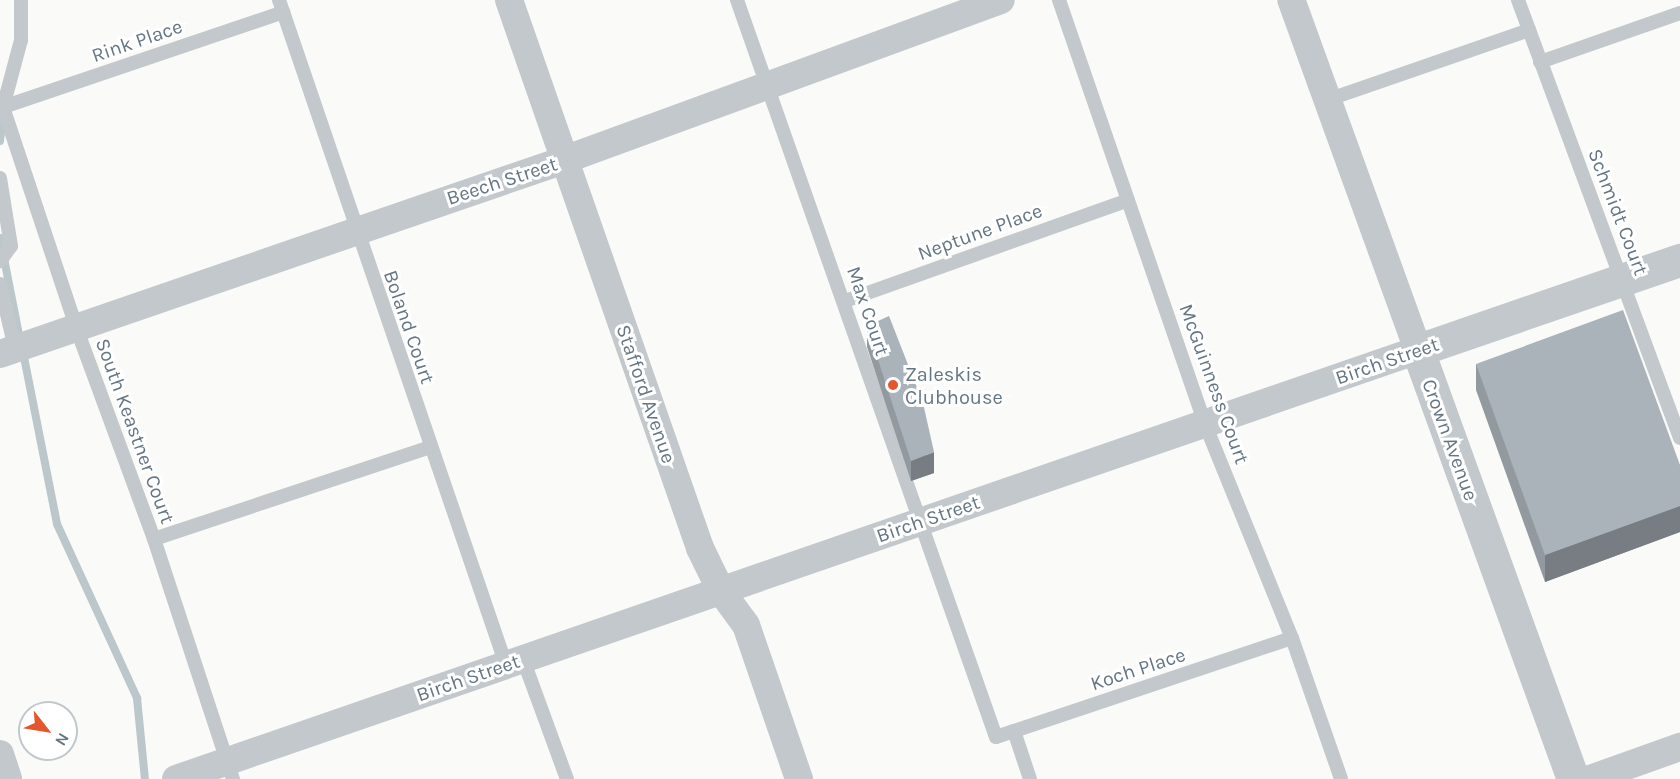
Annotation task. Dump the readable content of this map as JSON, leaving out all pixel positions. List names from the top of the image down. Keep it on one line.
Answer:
{"streets":{"street":["Beech Street","Birch Street","Stafford Avenue","Crown Avenue"],"lane":["Rink Place","Schmidt Court","Neptune Place","Max Court","Boland Court","McGuinness Court","South Keastner Court","Koch Place"]},"crossings":[["Rink Place","Boland Court"],["Rink Place","South Keastner Court"],["Beech Street","Max Court"],["Beech Street","Boland Court"],["Beech Street","Stafford Avenue"],["Beech Street","South Keastner Court"],["Schmidt Court","Birch Street"],["Neptune Place","Max Court"],["Neptune Place","McGuinness Court"],["Max Court","Birch Street"],["Max Court","Koch Place"],["Boland Court","Birch Street"],["Birch Street","McGuinness Court"],["Birch Street","Stafford Avenue"],["Birch Street","South Keastner Court"],["Birch Street","Crown Avenue"],["McGuinness Court","Koch Place"]],"places":["Zaleskis Clubhouse"],"north":"bottom right"}
